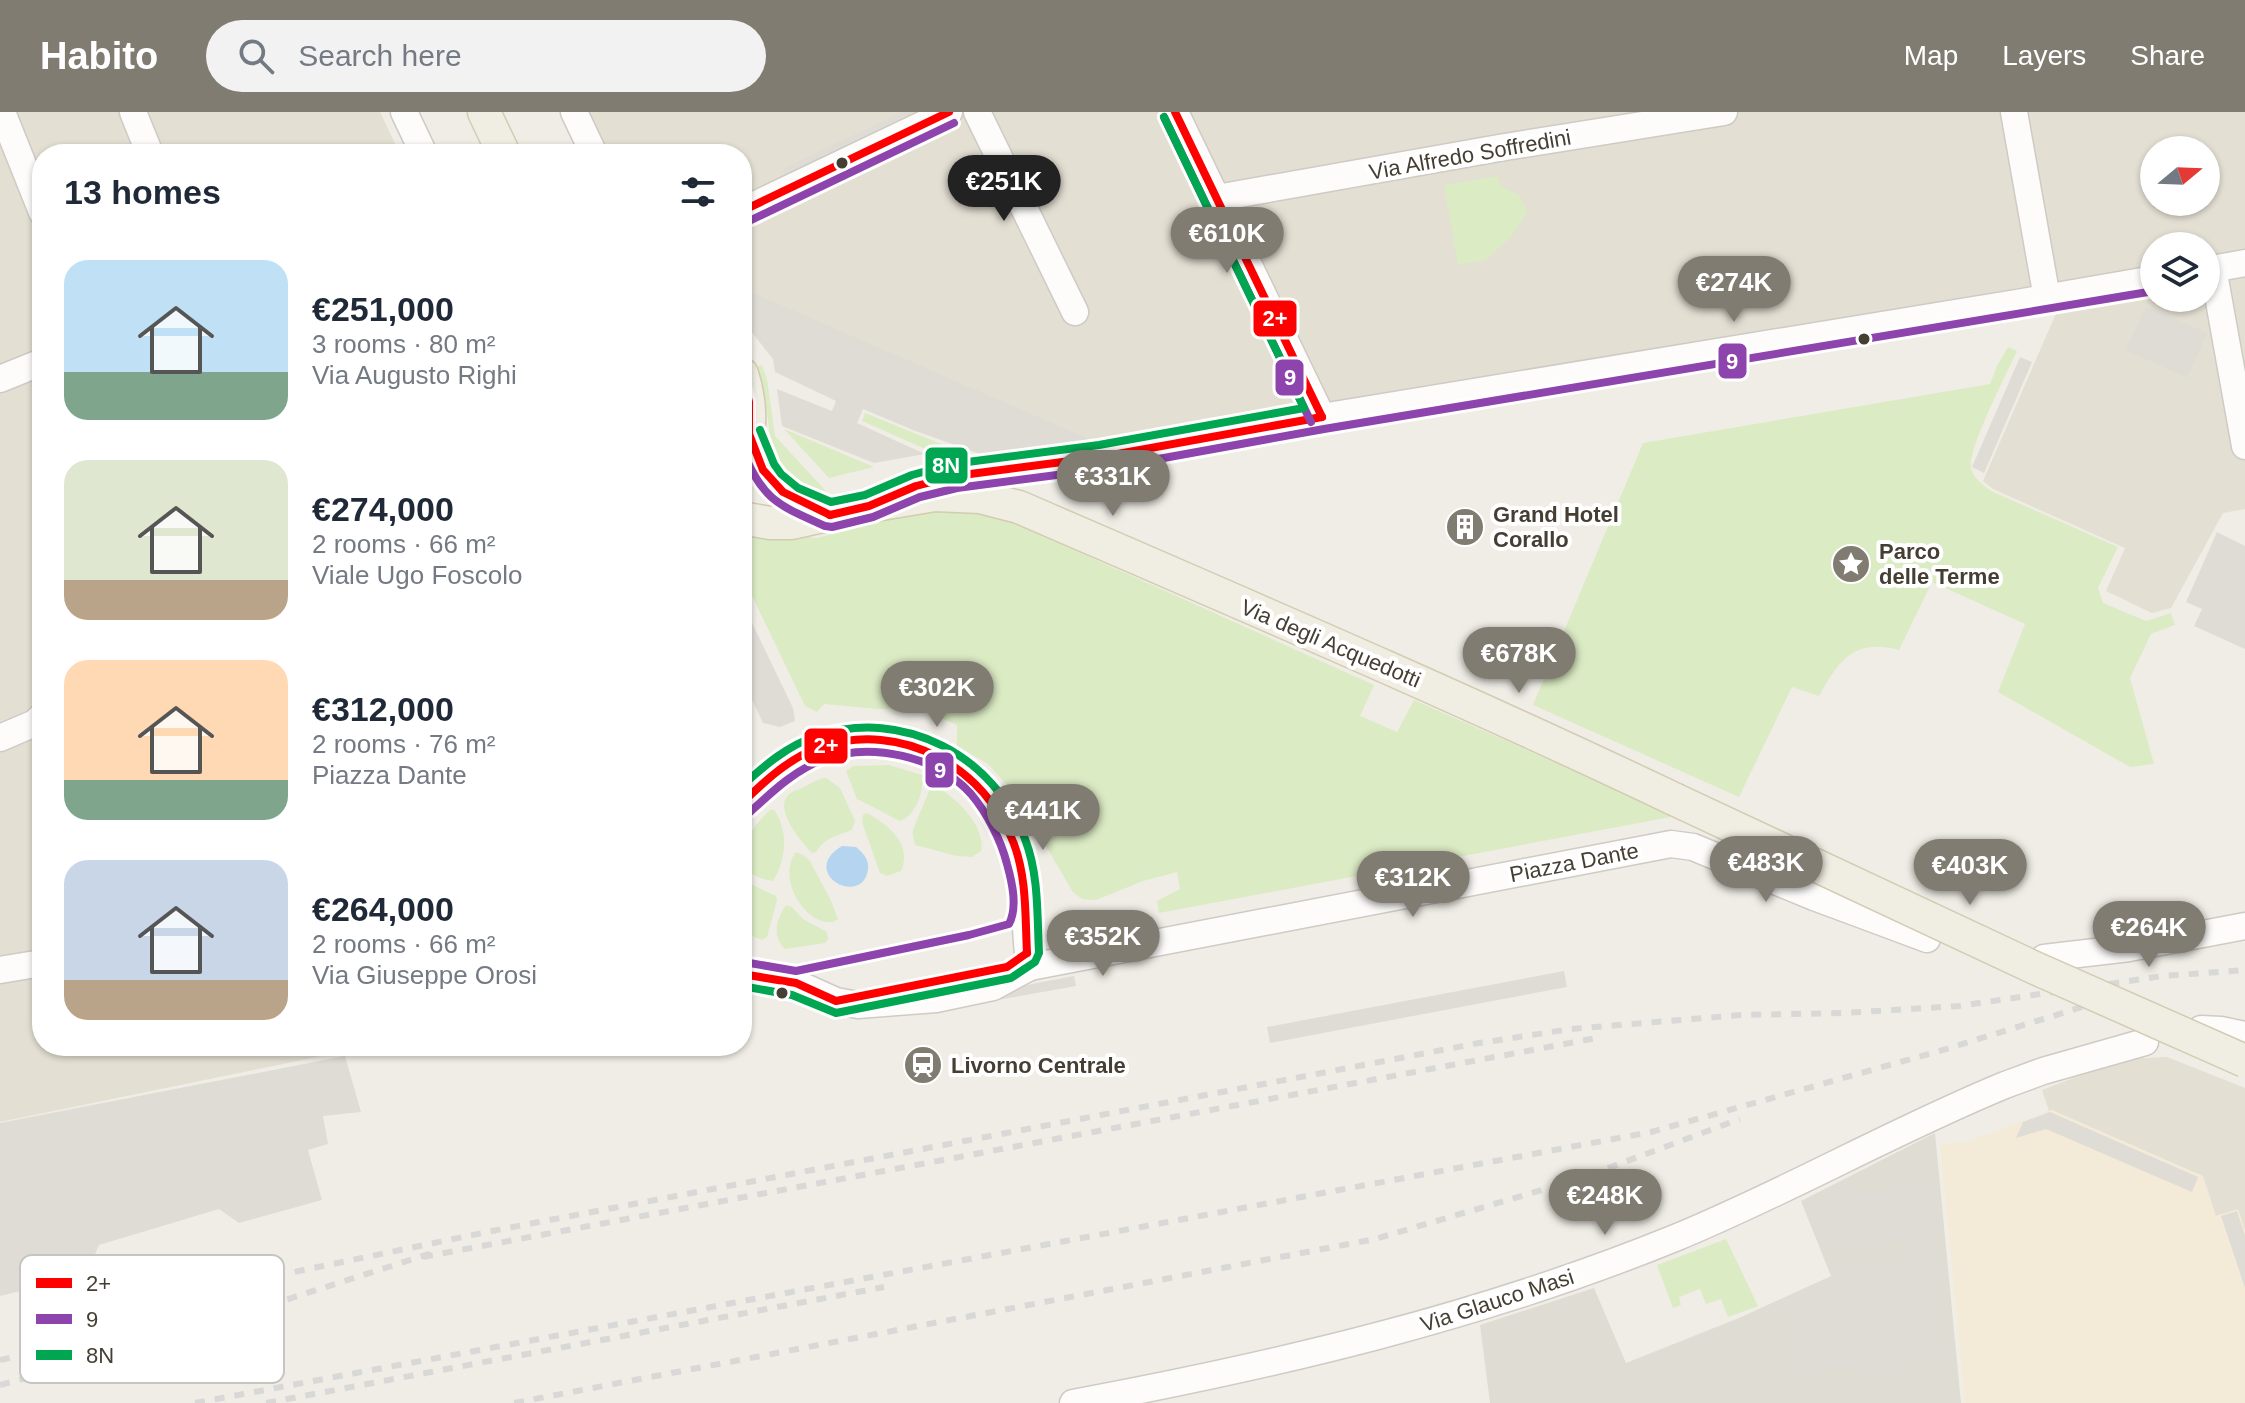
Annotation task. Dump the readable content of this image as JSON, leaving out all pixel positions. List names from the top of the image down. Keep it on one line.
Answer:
{"streets":{"main road":["Via degli Acquedotti"],"street":["Via Alfredo Soffredini","Piazza Dante","Via Glauco Masi"]},"places":{"building":["Grand Hotel Corallo"],"place":["Parco delle Terme"],"station":["Livorno Centrale"]},"lines":["transit line 2+","transit line 9","transit line 8N"],"legend":["2+","9","8N"],"north":"right","page":{"header":"Habito","search":"Search here","nav":["Map","Layers","Share"],"heading":"13 homes","price":["€251K","€610K","€274K","€331K","€678K","€302K","€441K","€483K","€403K","€312K","€264K","€352K","€248K"],"list":[{"name":"€251,000","note":"3 rooms · 80 m² · Via Augusto Righi"},{"name":"€274,000","note":"2 rooms · 66 m² · Viale Ugo Foscolo"},{"name":"€312,000","note":"2 rooms · 76 m² · Piazza Dante"},{"name":"€264,000","note":"2 rooms · 66 m² · Via Giuseppe Orosi"}]}}
